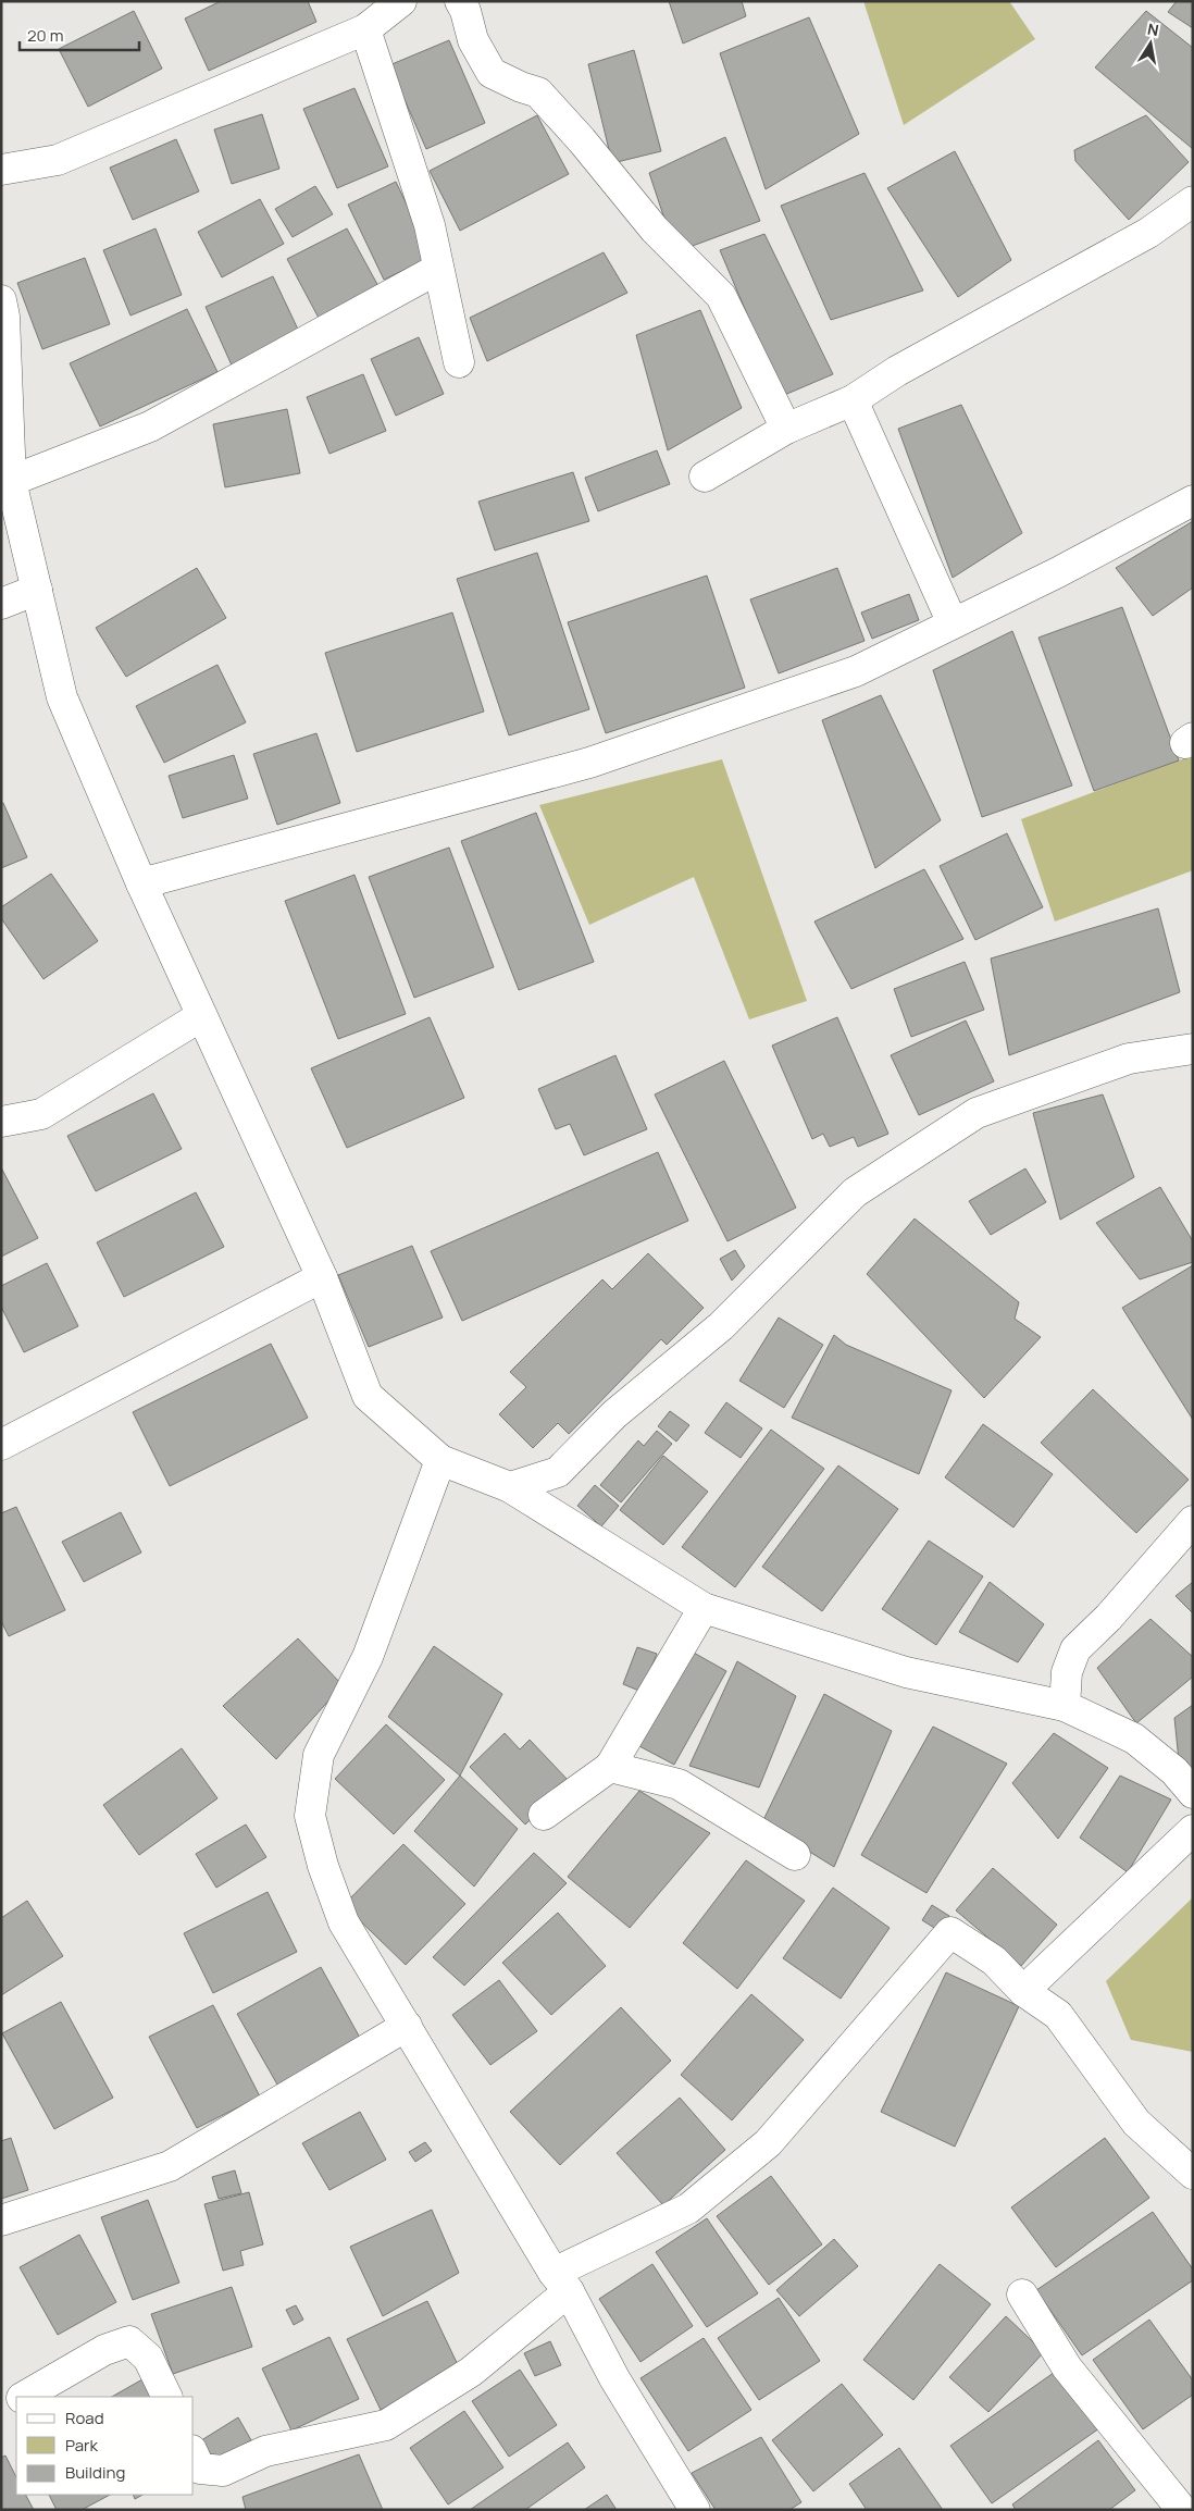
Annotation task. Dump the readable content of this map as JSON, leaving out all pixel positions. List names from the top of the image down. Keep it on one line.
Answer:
{"legend":["Road","Park","Building"],"scale_bar":"20 m","north":"top"}
